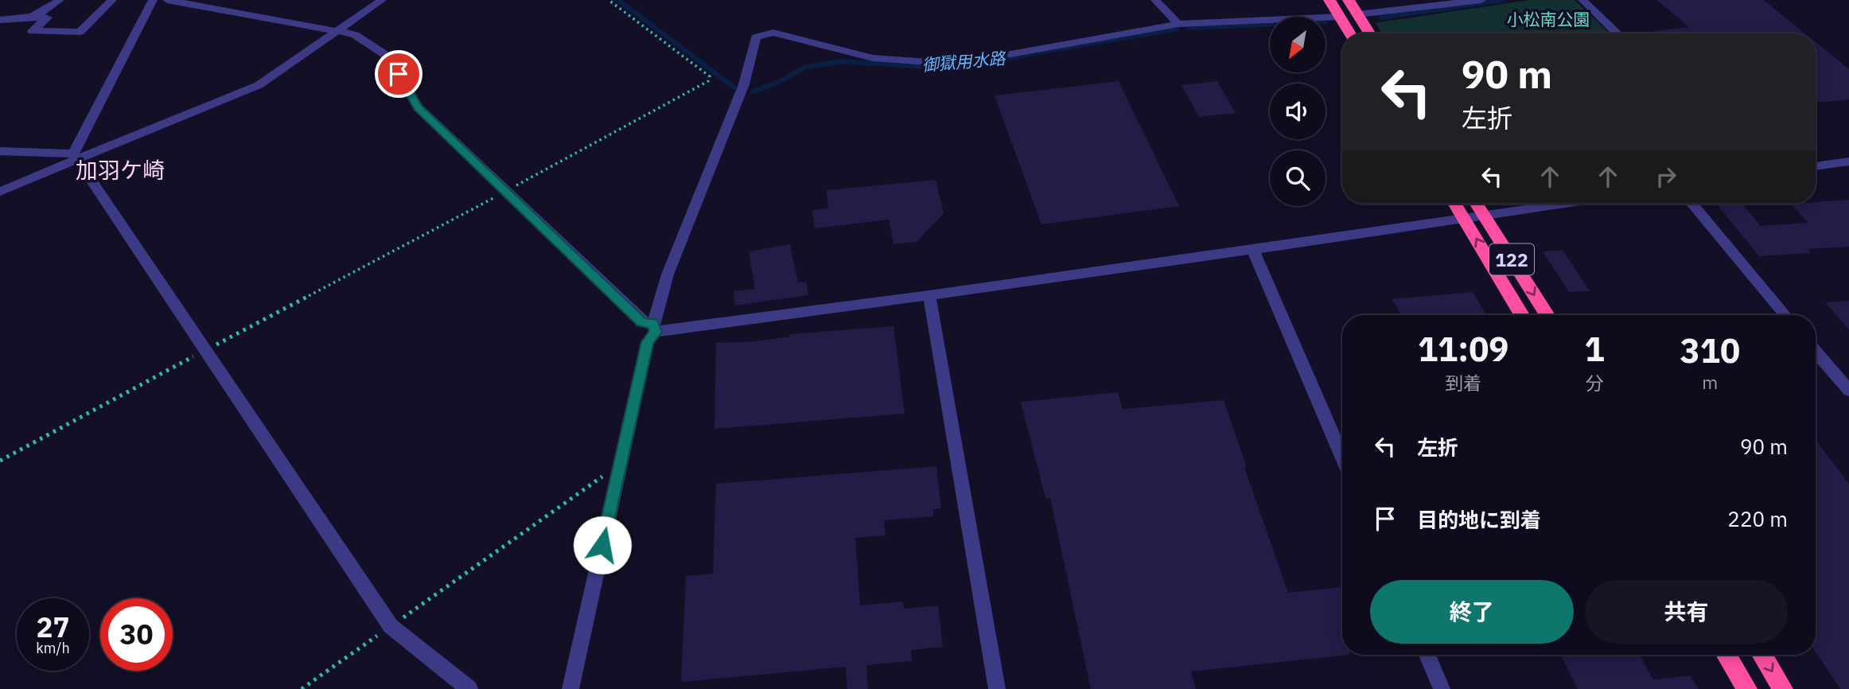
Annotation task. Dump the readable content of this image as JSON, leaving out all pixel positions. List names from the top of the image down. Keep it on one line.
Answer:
{"streets":{"highway":["122"]},"districts":["加羽ケ崎"],"water":["御獄用水路"],"parks":["小松南公園"],"north":"bottom left","page":{"turn":["90 m","左折"],"eta":["11:09","到着","1","分","310","m"],"list":[{"name":"左折","value":"90 m"},{"name":"目的地に到着","value":"220 m"}],"buttons":["終了","共有"],"speed":"27 km/h","limit":"30"}}
